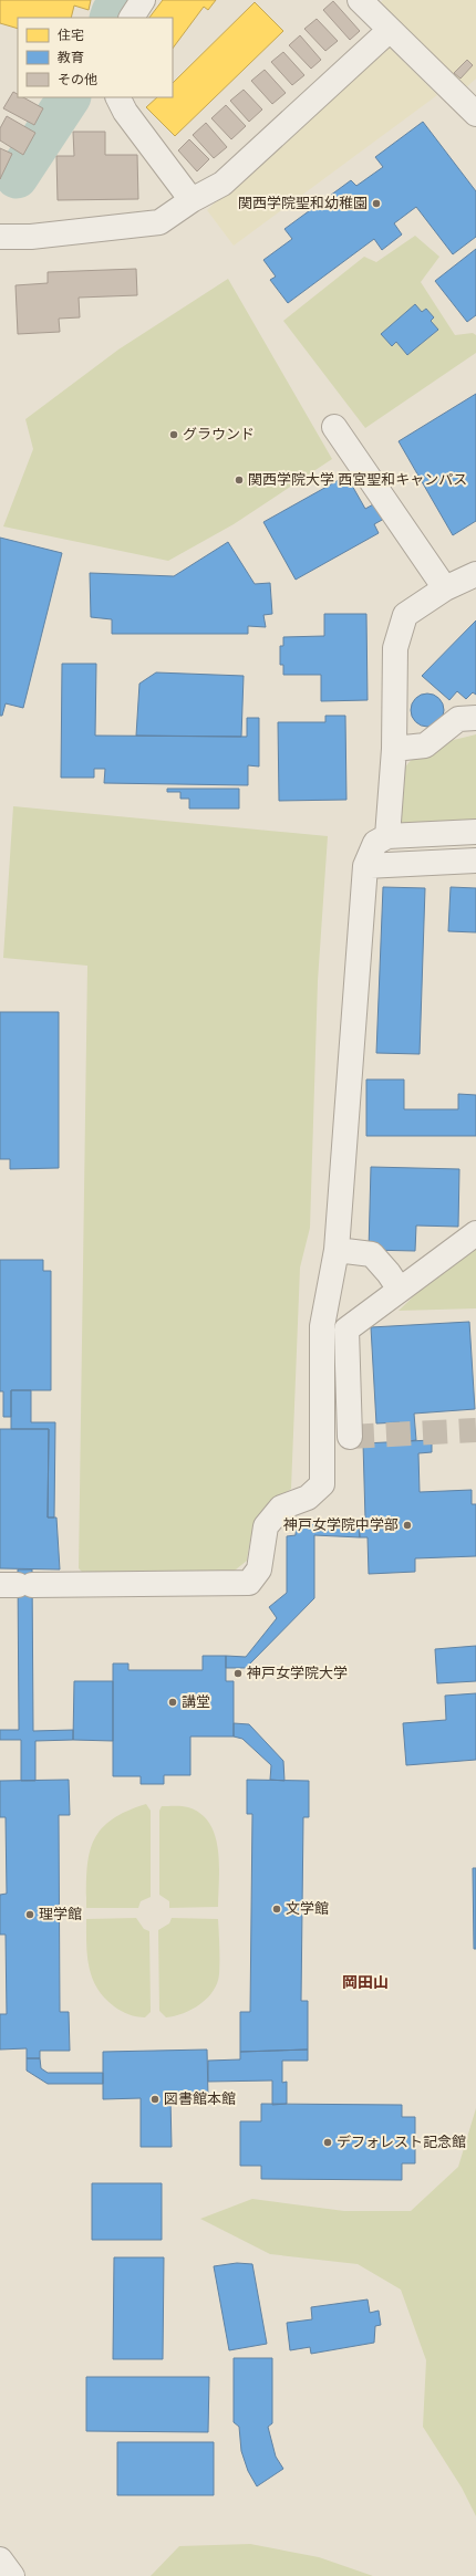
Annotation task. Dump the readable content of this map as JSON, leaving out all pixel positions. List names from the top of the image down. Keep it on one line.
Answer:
{"districts":["岡田山"],"places":["関西学院聖和幼稚園","グラウンド","関西学院大学 西宮聖和キャンパス","神戸女学院中学部","神戸女学院大学","講堂","文学館","理学館","図書館本館","デフォレスト記念館"],"legend":["住宅","教育","その他"]}
